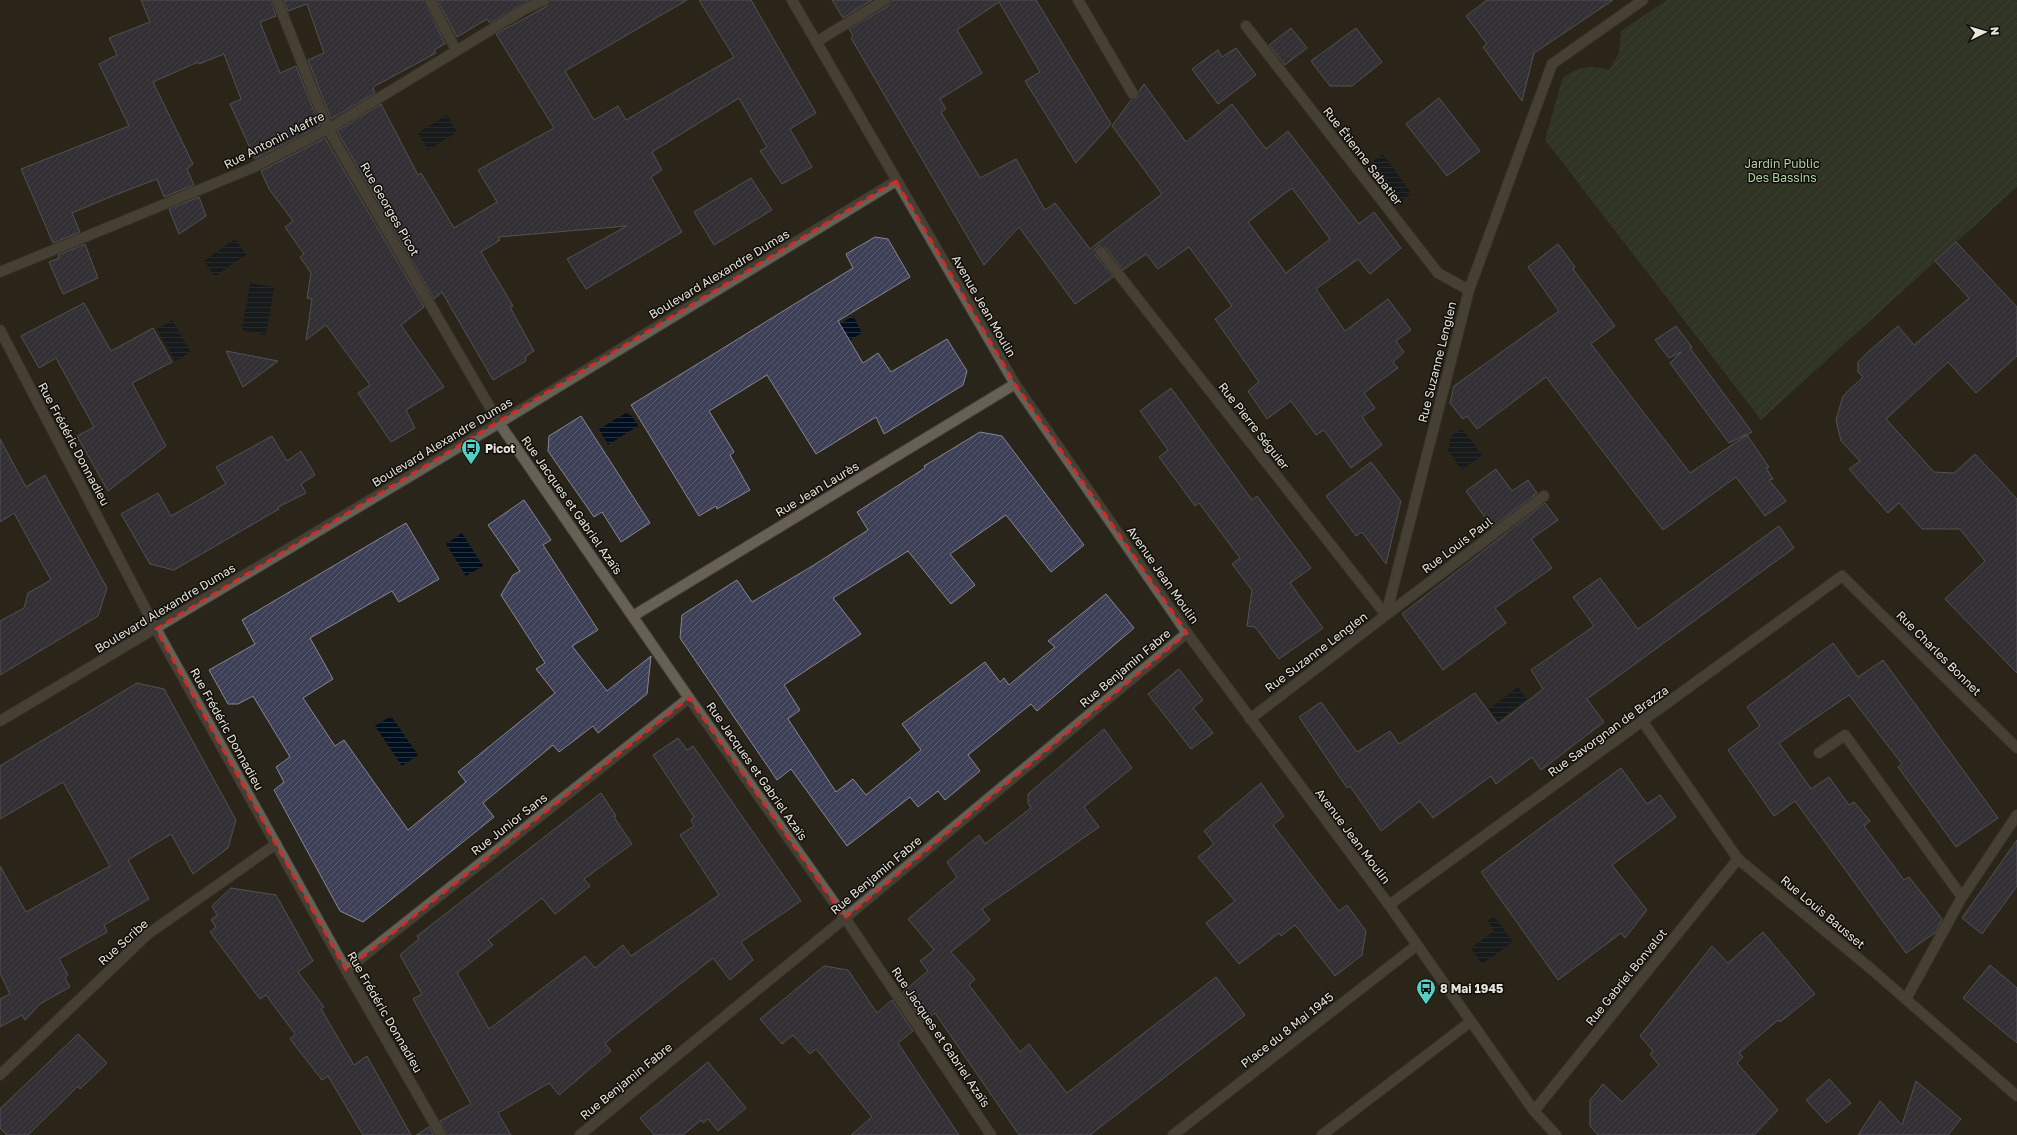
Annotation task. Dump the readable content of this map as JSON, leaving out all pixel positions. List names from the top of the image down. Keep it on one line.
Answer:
{"streets":{"street":["Rue Antonin Maffre","Rue Étienne Sabatier","Rue Georges Picot","Boulevard Alexandre Dumas","Avenue Jean Moulin","Rue Suzanne Lenglen","Rue Pierre Séguier","Rue Frédéric Donnadieu","Rue Jean Laurès","Rue Jacques et Gabriel Azaïs","Rue Louis Paul","Rue Charles Bonnet","Rue Benjamin Fabre","Rue Savorgnan de Brazza","Rue Junior Sans","Rue Louis Bausset","Rue Scribe","Rue Gabriel Bonvalot","Place du 8 Mai 1945"]},"crossings":[["Rue Antonin Maffre","Rue Georges Picot"],["Rue Étienne Sabatier","Rue Suzanne Lenglen"],["Rue Georges Picot","Boulevard Alexandre Dumas"],["Rue Georges Picot","Rue Jacques et Gabriel Azaïs"],["Boulevard Alexandre Dumas","Avenue Jean Moulin"],["Boulevard Alexandre Dumas","Rue Frédéric Donnadieu"],["Boulevard Alexandre Dumas","Rue Jacques et Gabriel Azaïs"],["Avenue Jean Moulin","Rue Suzanne Lenglen"],["Avenue Jean Moulin","Rue Jean Laurès"],["Avenue Jean Moulin","Rue Benjamin Fabre"],["Avenue Jean Moulin","Rue Savorgnan de Brazza"],["Avenue Jean Moulin","Rue Gabriel Bonvalot"],["Avenue Jean Moulin","Place du 8 Mai 1945"],["Rue Suzanne Lenglen","Rue Pierre Séguier"],["Rue Suzanne Lenglen","Rue Louis Paul"],["Rue Pierre Séguier","Rue Louis Paul"],["Rue Frédéric Donnadieu","Rue Junior Sans"],["Rue Frédéric Donnadieu","Rue Scribe"],["Rue Jean Laurès","Rue Jacques et Gabriel Azaïs"],["Rue Jacques et Gabriel Azaïs","Rue Benjamin Fabre"],["Rue Jacques et Gabriel Azaïs","Rue Junior Sans"],["Rue Charles Bonnet","Rue Savorgnan de Brazza"],["Rue Savorgnan de Brazza","Rue Louis Bausset"],["Rue Louis Bausset","Rue Gabriel Bonvalot"]],"parks":["Jardin Public Des Bassins"],"places":{"bus stop":["Picot","8 Mai 1945"]},"north":"right"}
